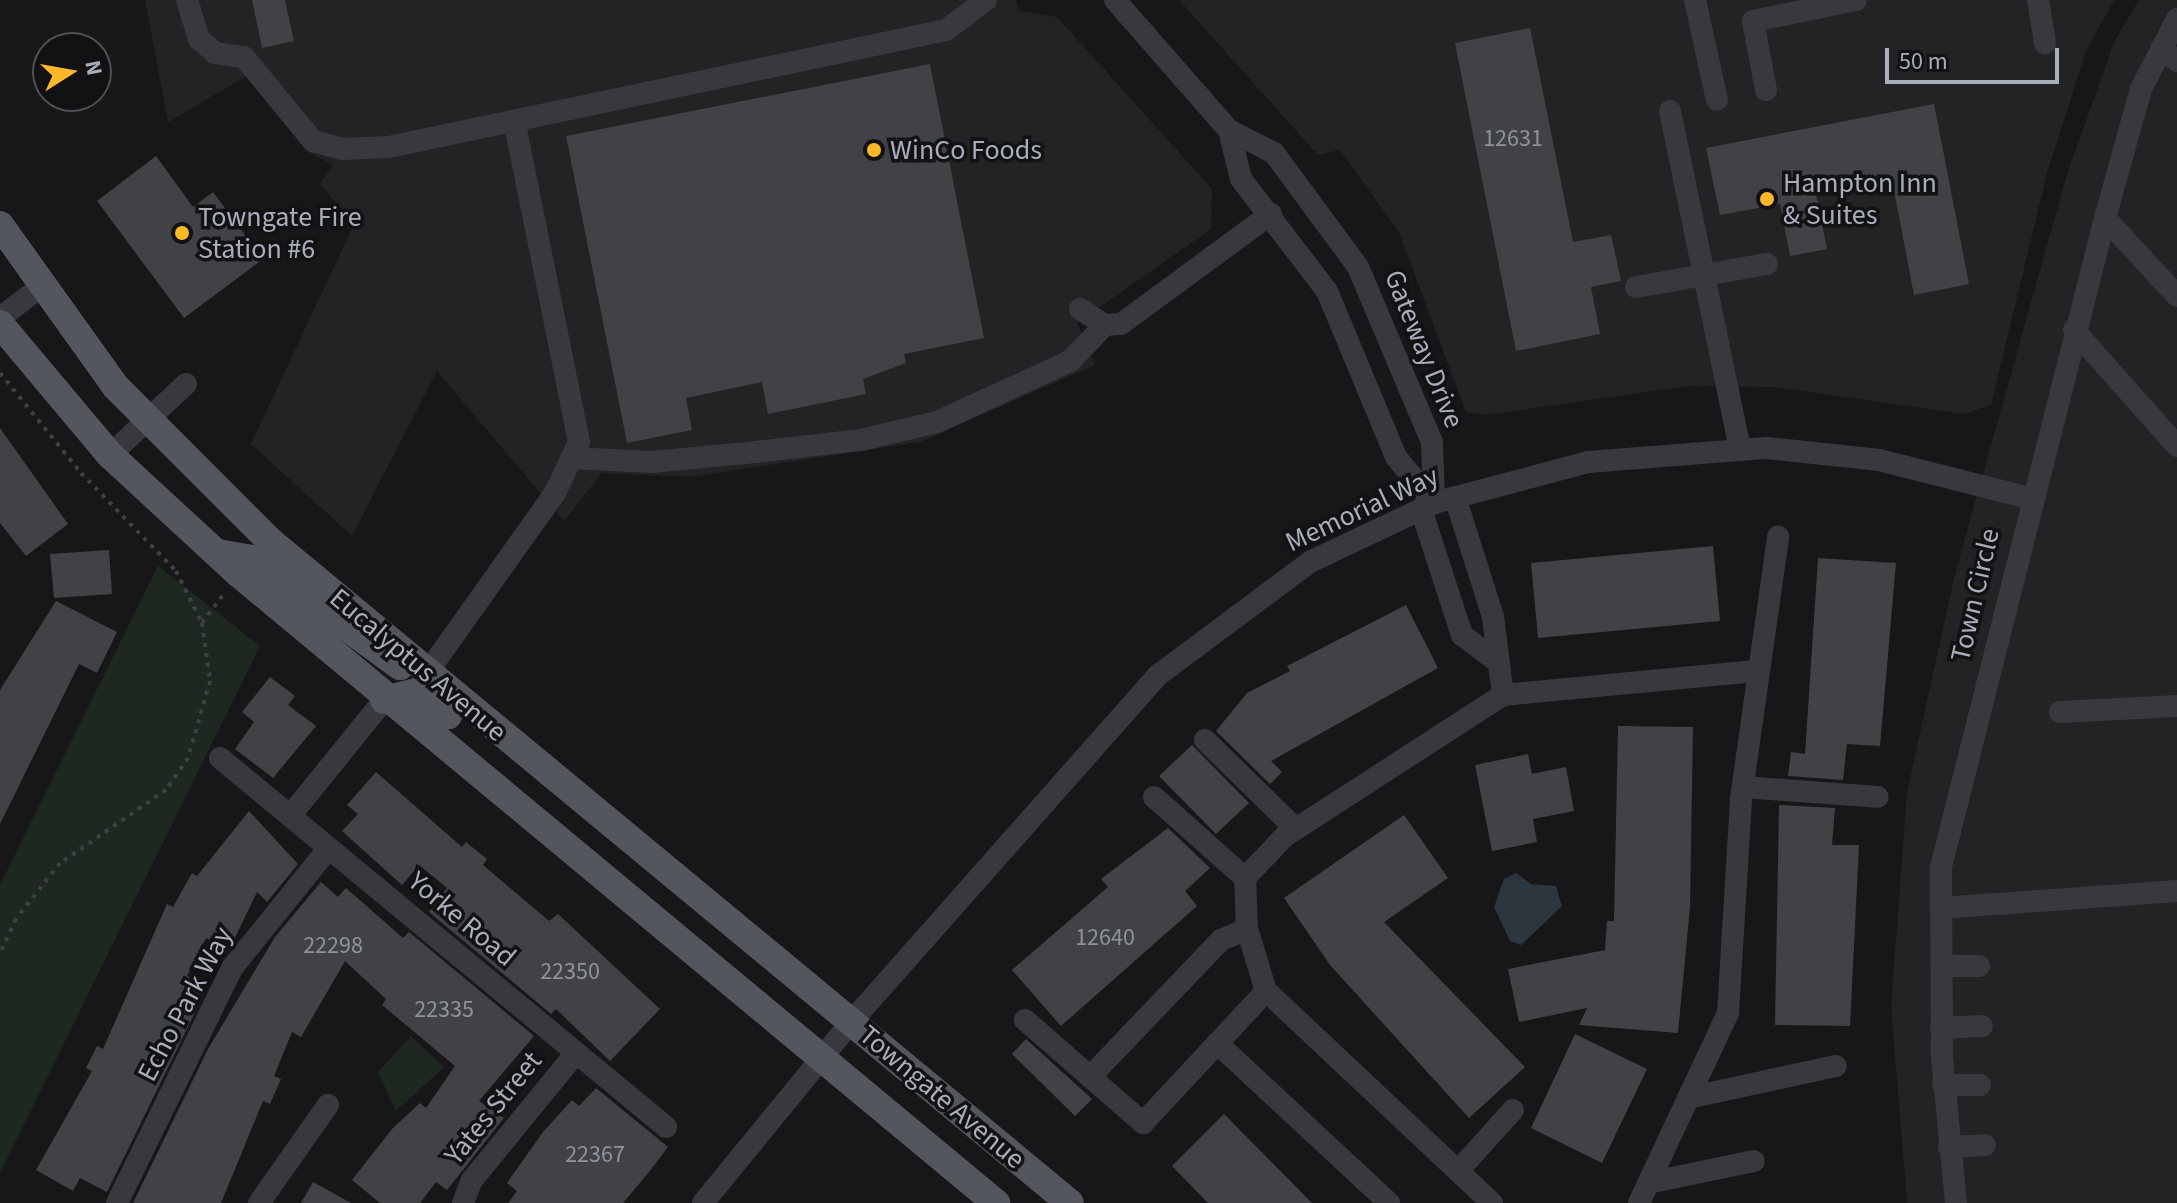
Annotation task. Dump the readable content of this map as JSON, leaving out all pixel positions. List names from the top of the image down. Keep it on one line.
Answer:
{"streets":{"main road":["Eucalyptus Avenue","Towngate Avenue"],"street":["Gateway Drive","Memorial Way","Town Circle","Yorke Road","Echo Park Way","Yates Street"]},"crossings":[["Gateway Drive","Memorial Way"],["Memorial Way","Town Circle"],["Memorial Way","Eucalyptus Avenue"],["Memorial Way","Towngate Avenue"],["Eucalyptus Avenue","Towngate Avenue"],["Yorke Road","Echo Park Way"],["Yorke Road","Yates Street"]],"places":["WinCo Foods","Hampton Inn & Suites","Towngate Fire Station #6"],"house_numbers":["12631","12640","22298","22350","22335","22367"],"scale_bar":"50 m","north":"right"}
